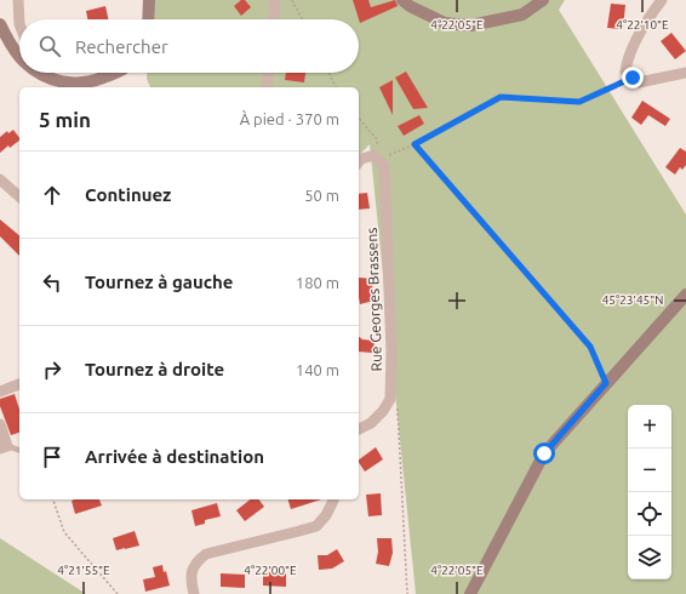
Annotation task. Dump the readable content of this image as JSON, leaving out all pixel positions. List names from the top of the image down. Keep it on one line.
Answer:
{"streets":{"street":["Rue Georges Brassens"]},"page":{"search":"Rechercher","heading":["5 min","À pied · 370 m"],"list":[["Continuez","50 m"],["Tournez à gauche","180 m"],["Tournez à droite","140 m"],"Arrivée à destination"],"map_buttons":["+","−"]},"coordinates":["4°22'05\"E","4°22'10\"E","45°23'45\"N","4°21'55\"E","4°22'00\"E"]}
